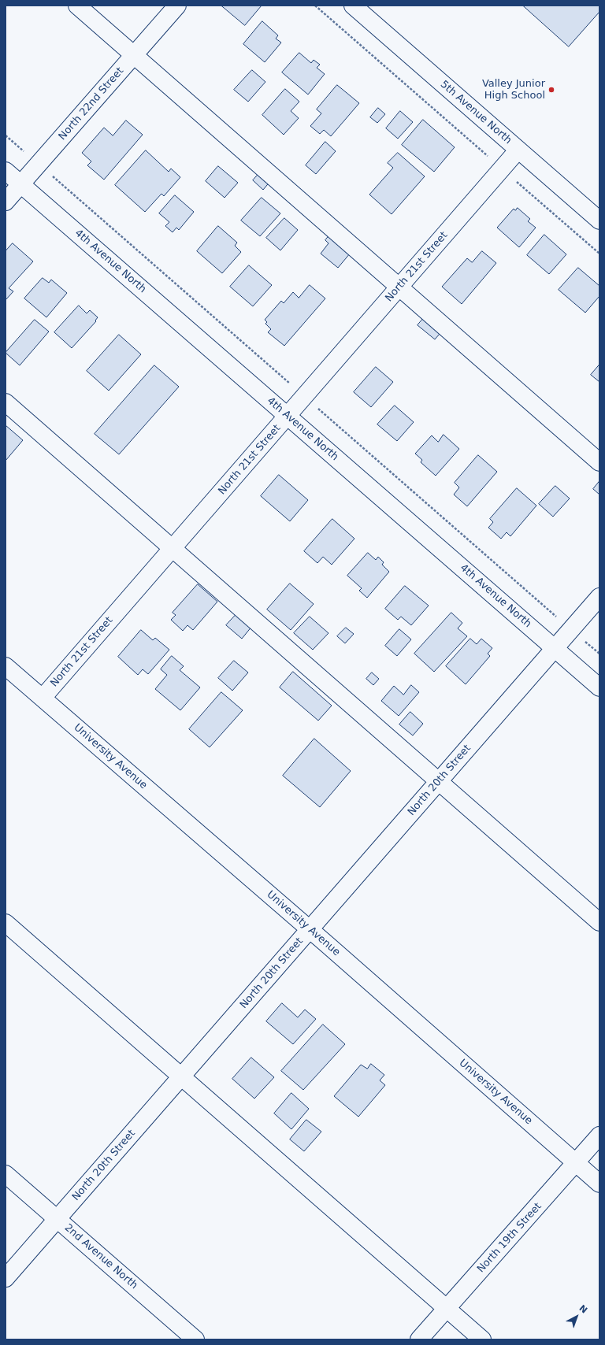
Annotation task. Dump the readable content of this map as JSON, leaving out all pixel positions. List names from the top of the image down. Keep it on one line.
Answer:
{"streets":{"street":["North 22nd Street","5th Avenue North","4th Avenue North","North 21st Street","University Avenue","North 20th Street","North 19th Street","2nd Avenue North"]},"crossings":[["North 22nd Street","4th Avenue North"],["5th Avenue North","North 21st Street"],["4th Avenue North","North 21st Street"],["4th Avenue North","North 20th Street"],["North 21st Street","University Avenue"],["University Avenue","North 20th Street"],["University Avenue","North 19th Street"],["North 20th Street","2nd Avenue North"]],"places":["Valley Junior High School"],"north":"top right"}
